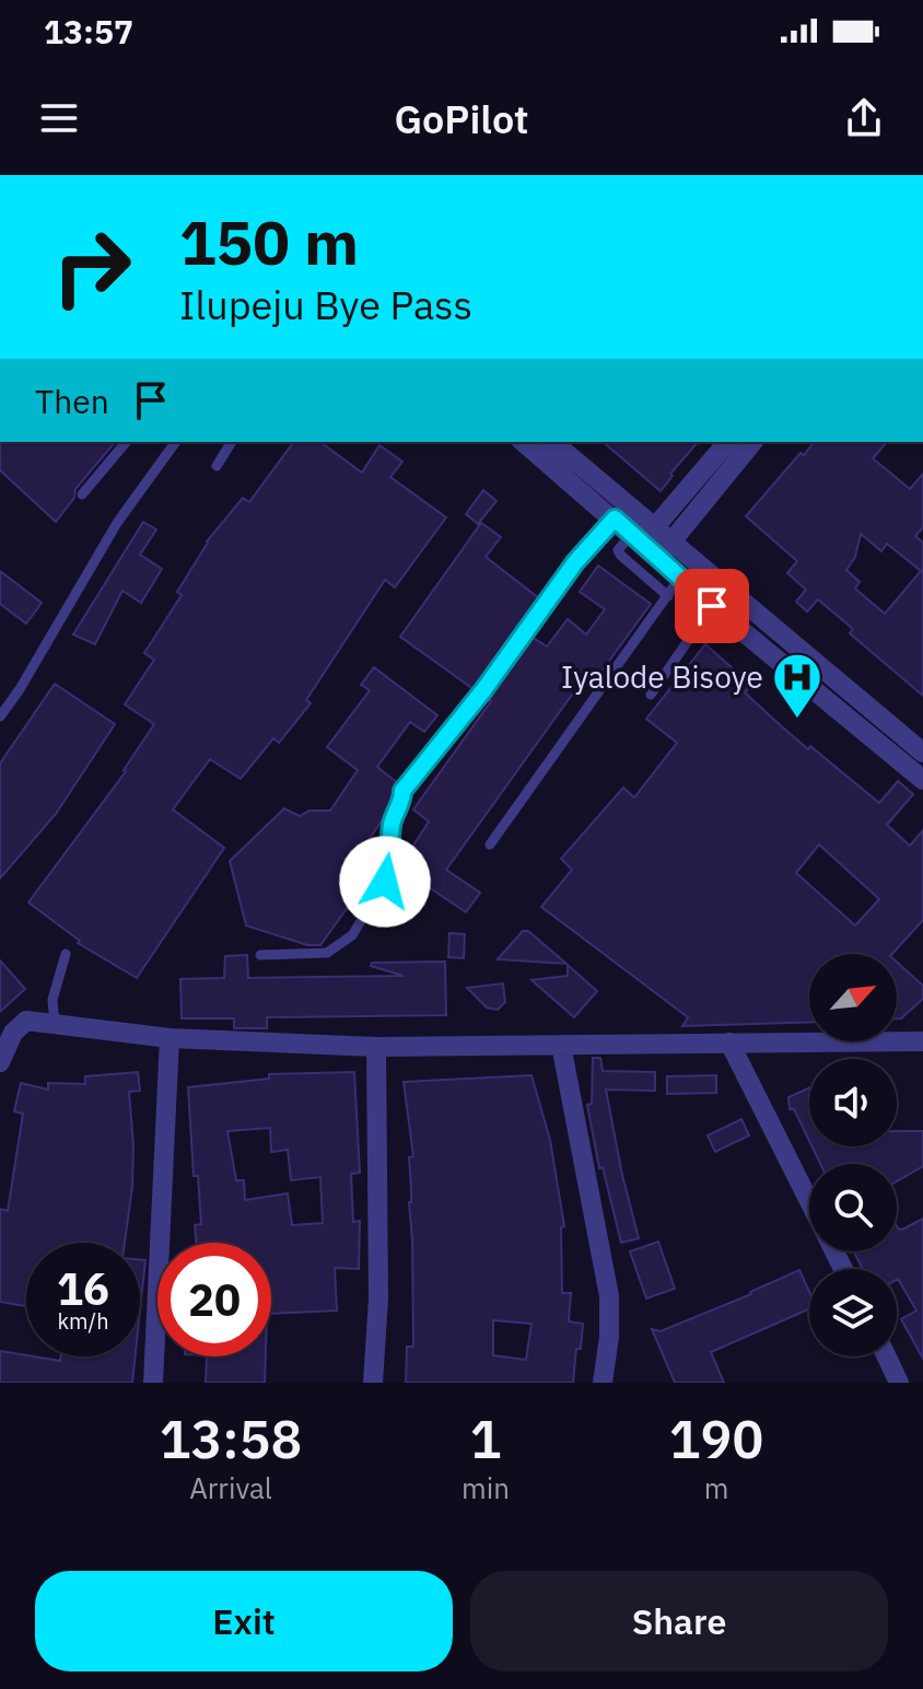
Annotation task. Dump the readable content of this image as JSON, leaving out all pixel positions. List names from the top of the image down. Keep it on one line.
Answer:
{"places":{"hospital":["Iyalode Bisoye"]},"north":"top right","page":{"status":"13:57","header":"GoPilot","turn":["150 m","Ilupeju Bye Pass"],"then":"Then","speed":"16 km/h","limit":"20","eta":["13:58","Arrival","1","min","190","m"],"buttons":["Exit","Share"]}}
